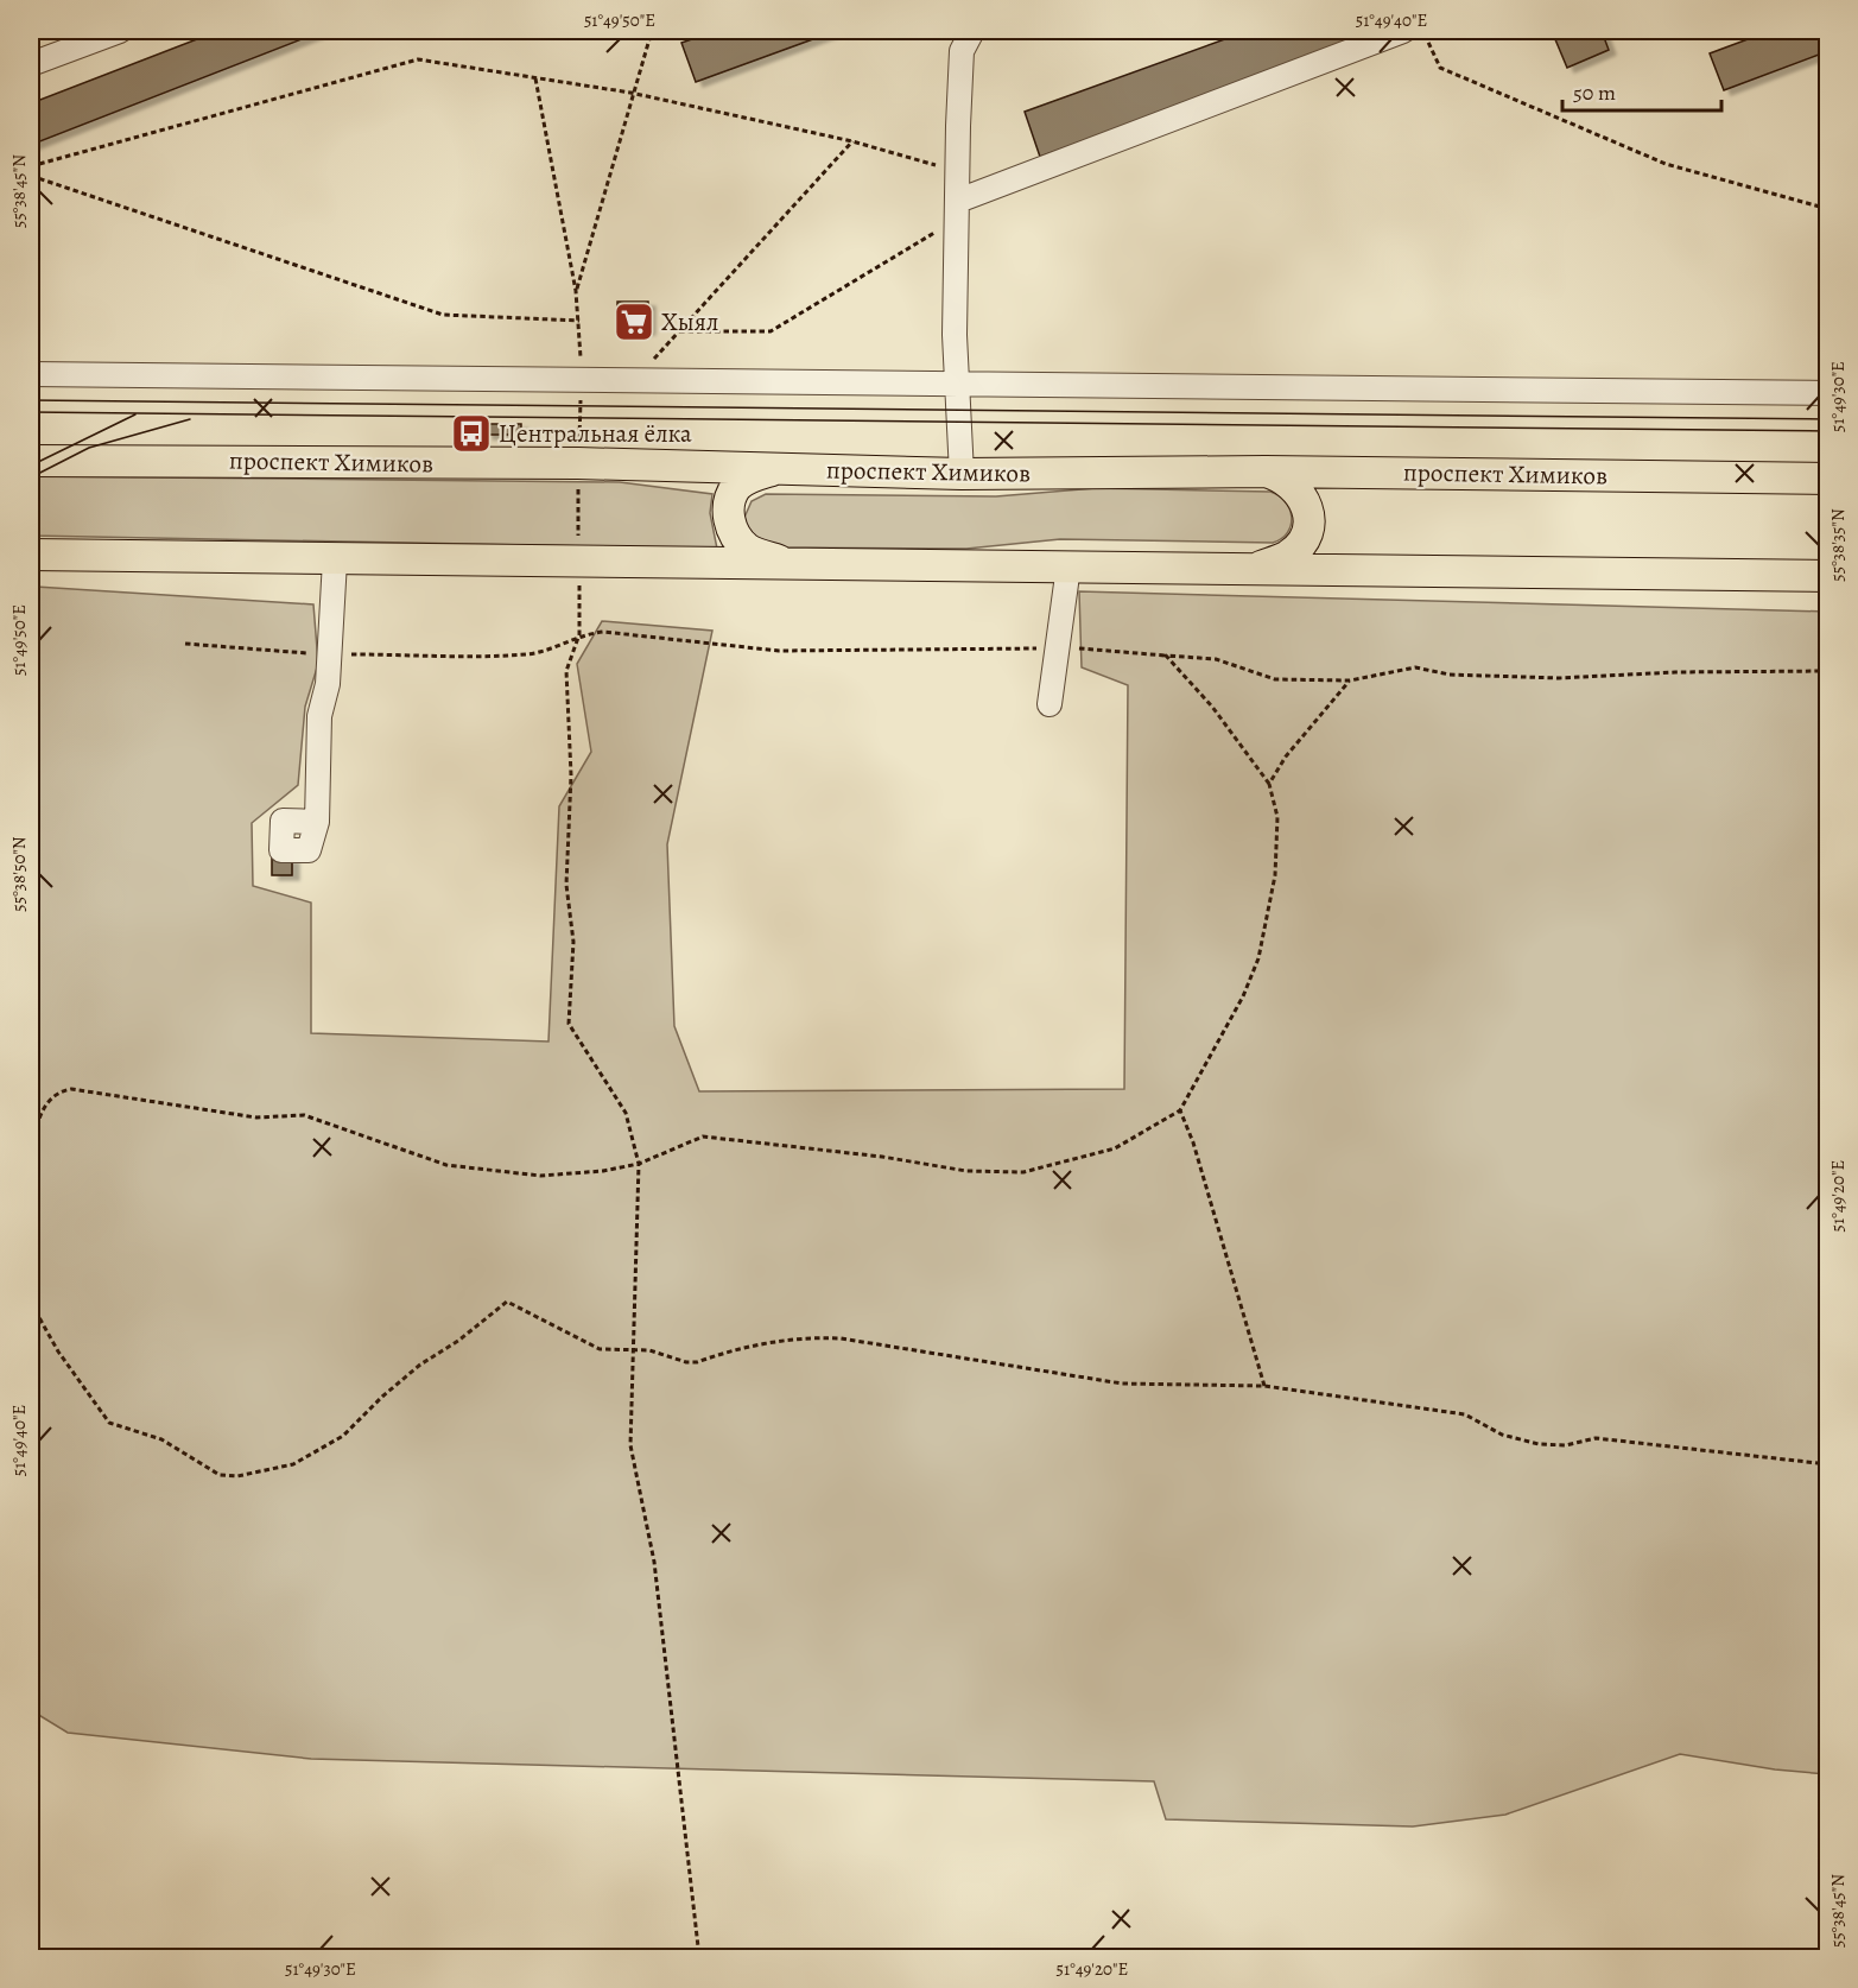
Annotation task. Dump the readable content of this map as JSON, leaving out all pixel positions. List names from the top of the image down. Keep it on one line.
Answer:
{"streets":{"main road":["проспект Химиков"]},"places":{"supermarket":["Хыял"],"bus stop":["Центральная ёлка"]},"scale_bar":"50 m","coordinates":["51°49'50\"E","51°49'40\"E","55°38'45\"N","51°49'30\"E","55°38'35\"N","55°38'50\"N","51°49'20\"E"]}
